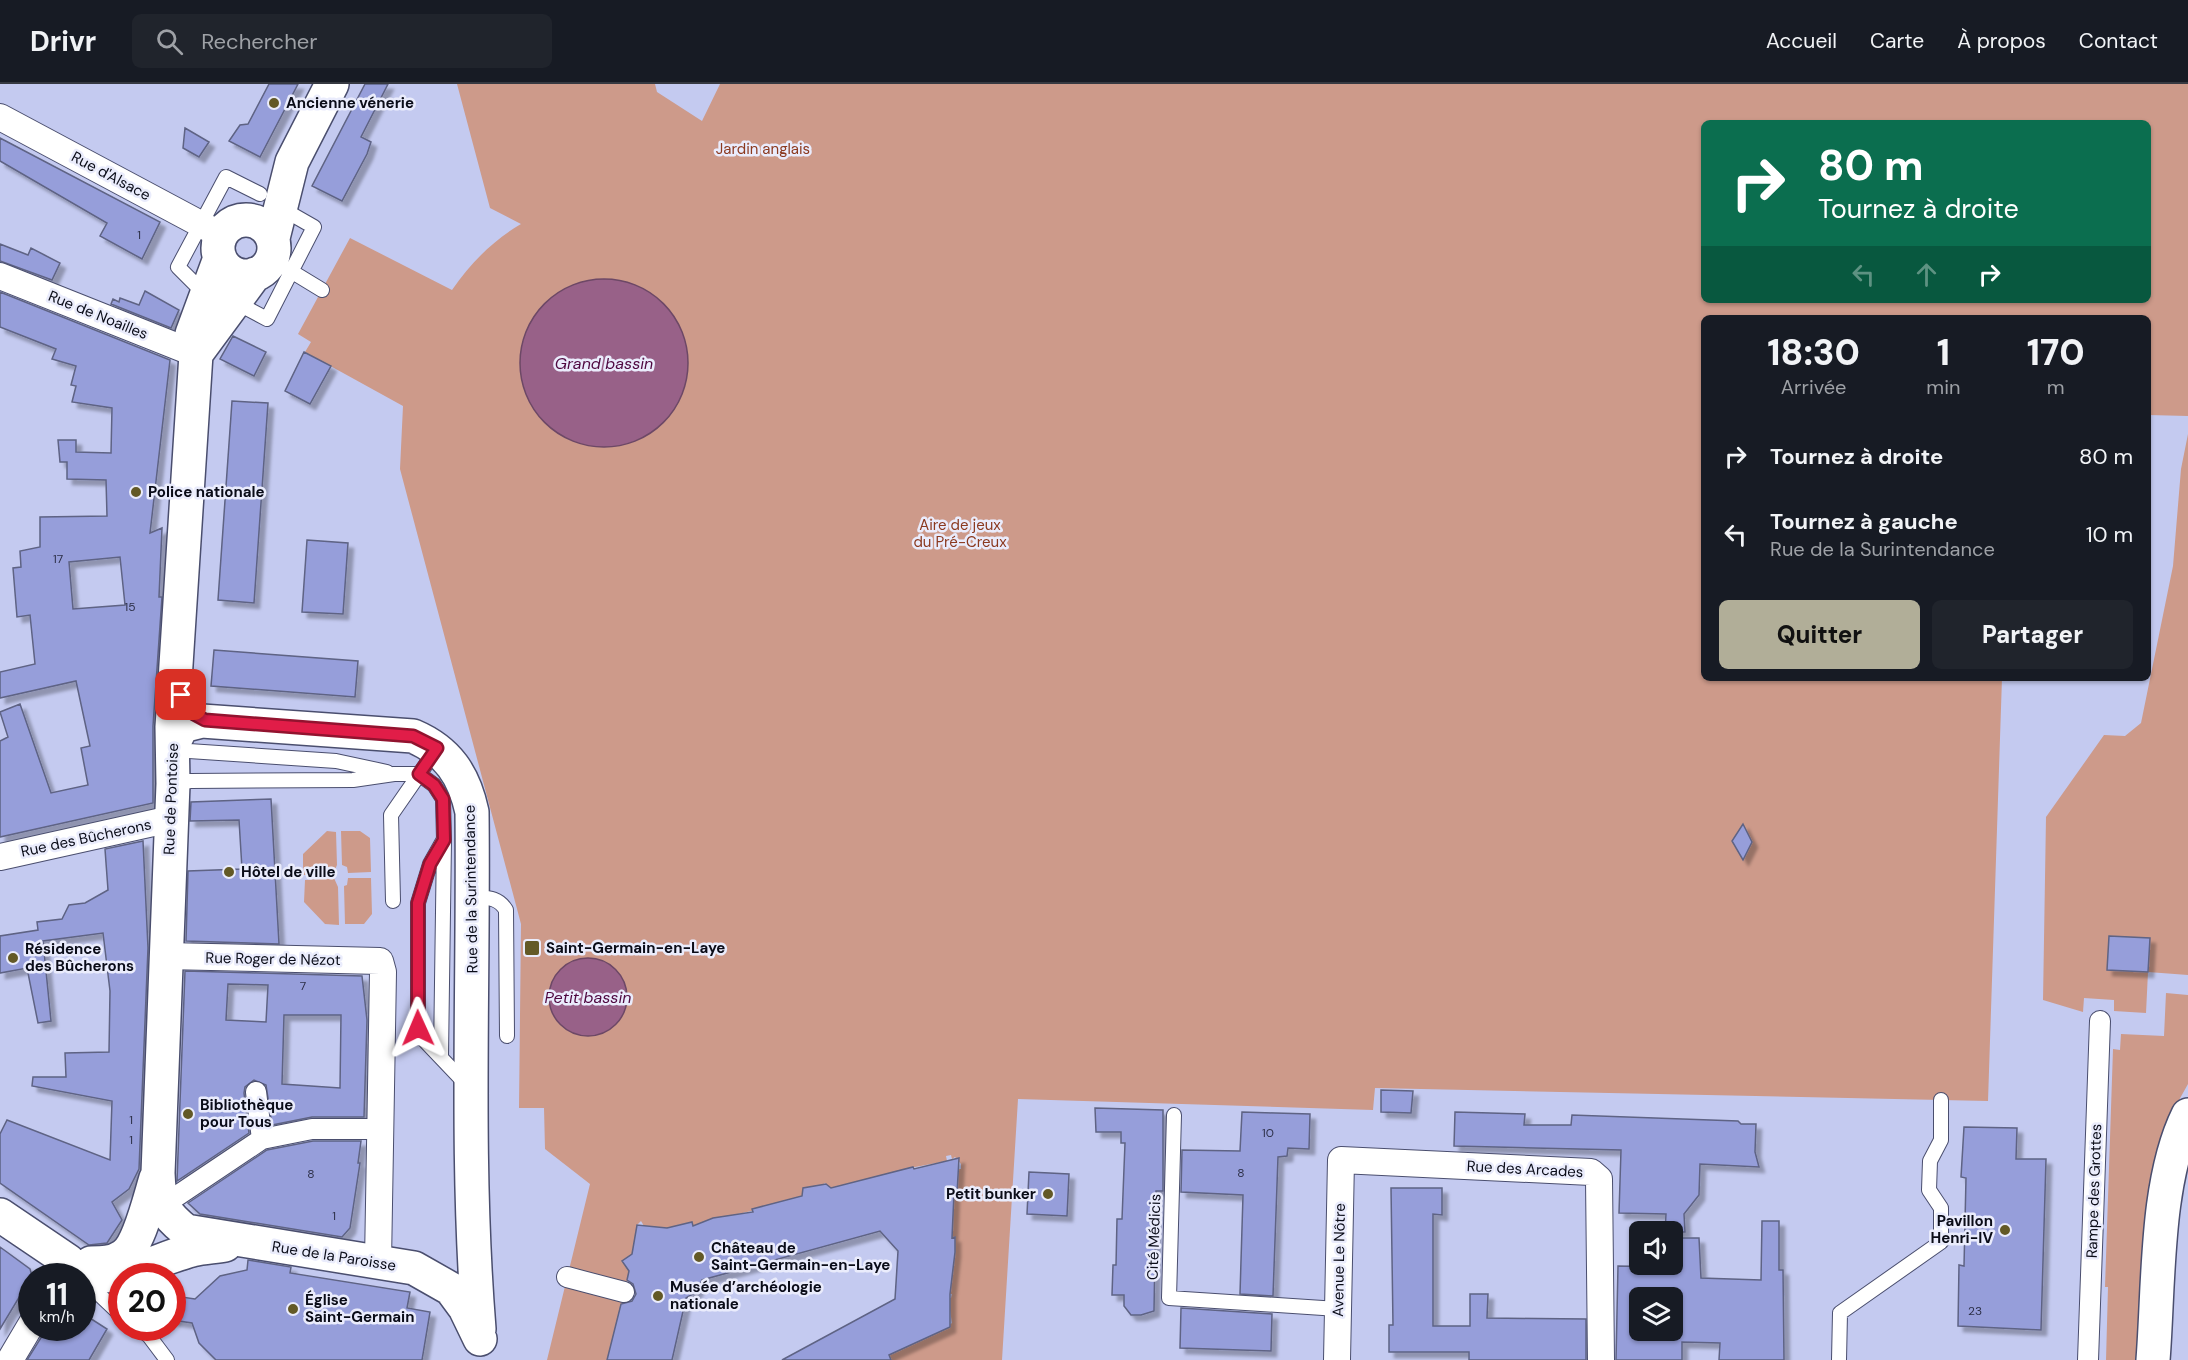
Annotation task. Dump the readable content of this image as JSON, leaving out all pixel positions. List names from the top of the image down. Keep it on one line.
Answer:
{"streets":{"main road":["Rue de Pontoise","Rue de la Surintendance","Rue de la Paroisse"],"street":["Rue d'Alsace","Rue de Noailles","Rue des Bûcherons","Rue Roger de Nézot","Rue des Arcades","Rampe des Grottes","Avenue Le Nôtre"],"lane":["Cité Médicis"]},"crossings":[["Rue de Noailles","Rue de Pontoise"],["Rue de Pontoise","Rue des Bûcherons"],["Rue de Pontoise","Rue de la Surintendance"],["Rue de Pontoise","Rue Roger de Nézot"],["Rue des Arcades","Avenue Le Nôtre"],["Cité Médicis","Avenue Le Nôtre"]],"water":["Grand bassin","Petit bassin"],"parks":["Jardin anglais","Aire de jeux du Pré-Creux"],"places":{"other":["Ancienne vénerie","Police nationale","Hôtel de ville","Résidence des Bûcherons","Bibliothèque pour Tous","Petit bunker","Pavillon Henri-IV","Château de Saint-Germain-en-Laye","Musée d’archéologie nationale","Église Saint-Germain"],"transit":["Saint-Germain-en-Laye"]},"house_numbers":["1","17","15","7","1","10","1","8","8","1","23"],"page":{"header":"Drivr","search":"Rechercher","nav":["Accueil","Carte","À propos","Contact"],"turn":["80 m","Tournez à droite"],"eta":["18:30","Arrivée","1","min","170","m"],"list":[{"name":"Tournez à droite","value":"80 m"},{"name":"Tournez à gauche","note":"Rue de la Surintendance","value":"10 m"}],"buttons":["Quitter","Partager"],"speed":"11 km/h","limit":"20"}}
